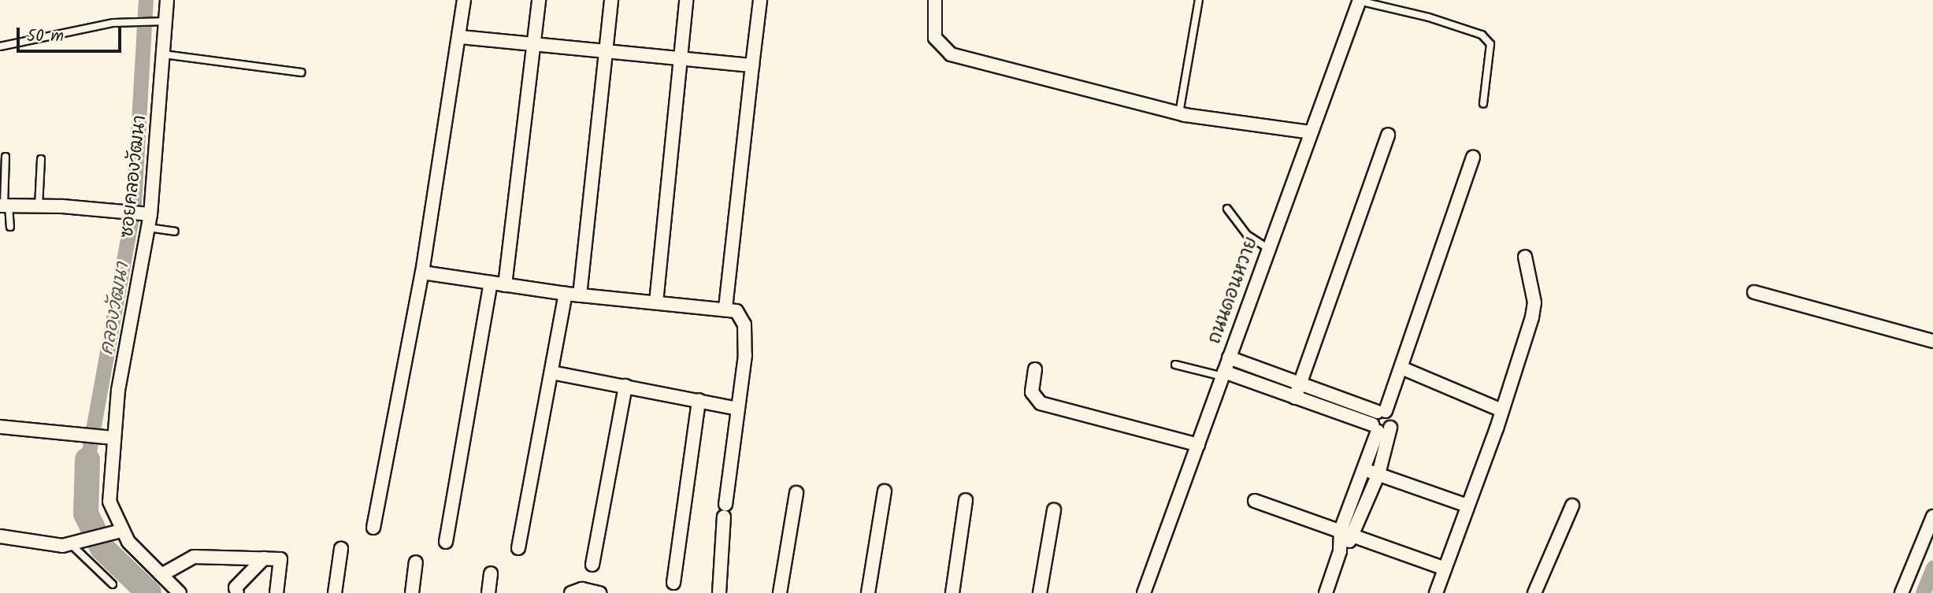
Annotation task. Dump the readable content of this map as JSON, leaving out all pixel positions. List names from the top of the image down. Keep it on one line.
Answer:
{"streets":{"street":["ซอยคลองวัฒนา","ถนนดอนหวาย"]},"water":["คลองวัฒนา"],"scale_bar":"50 m"}
